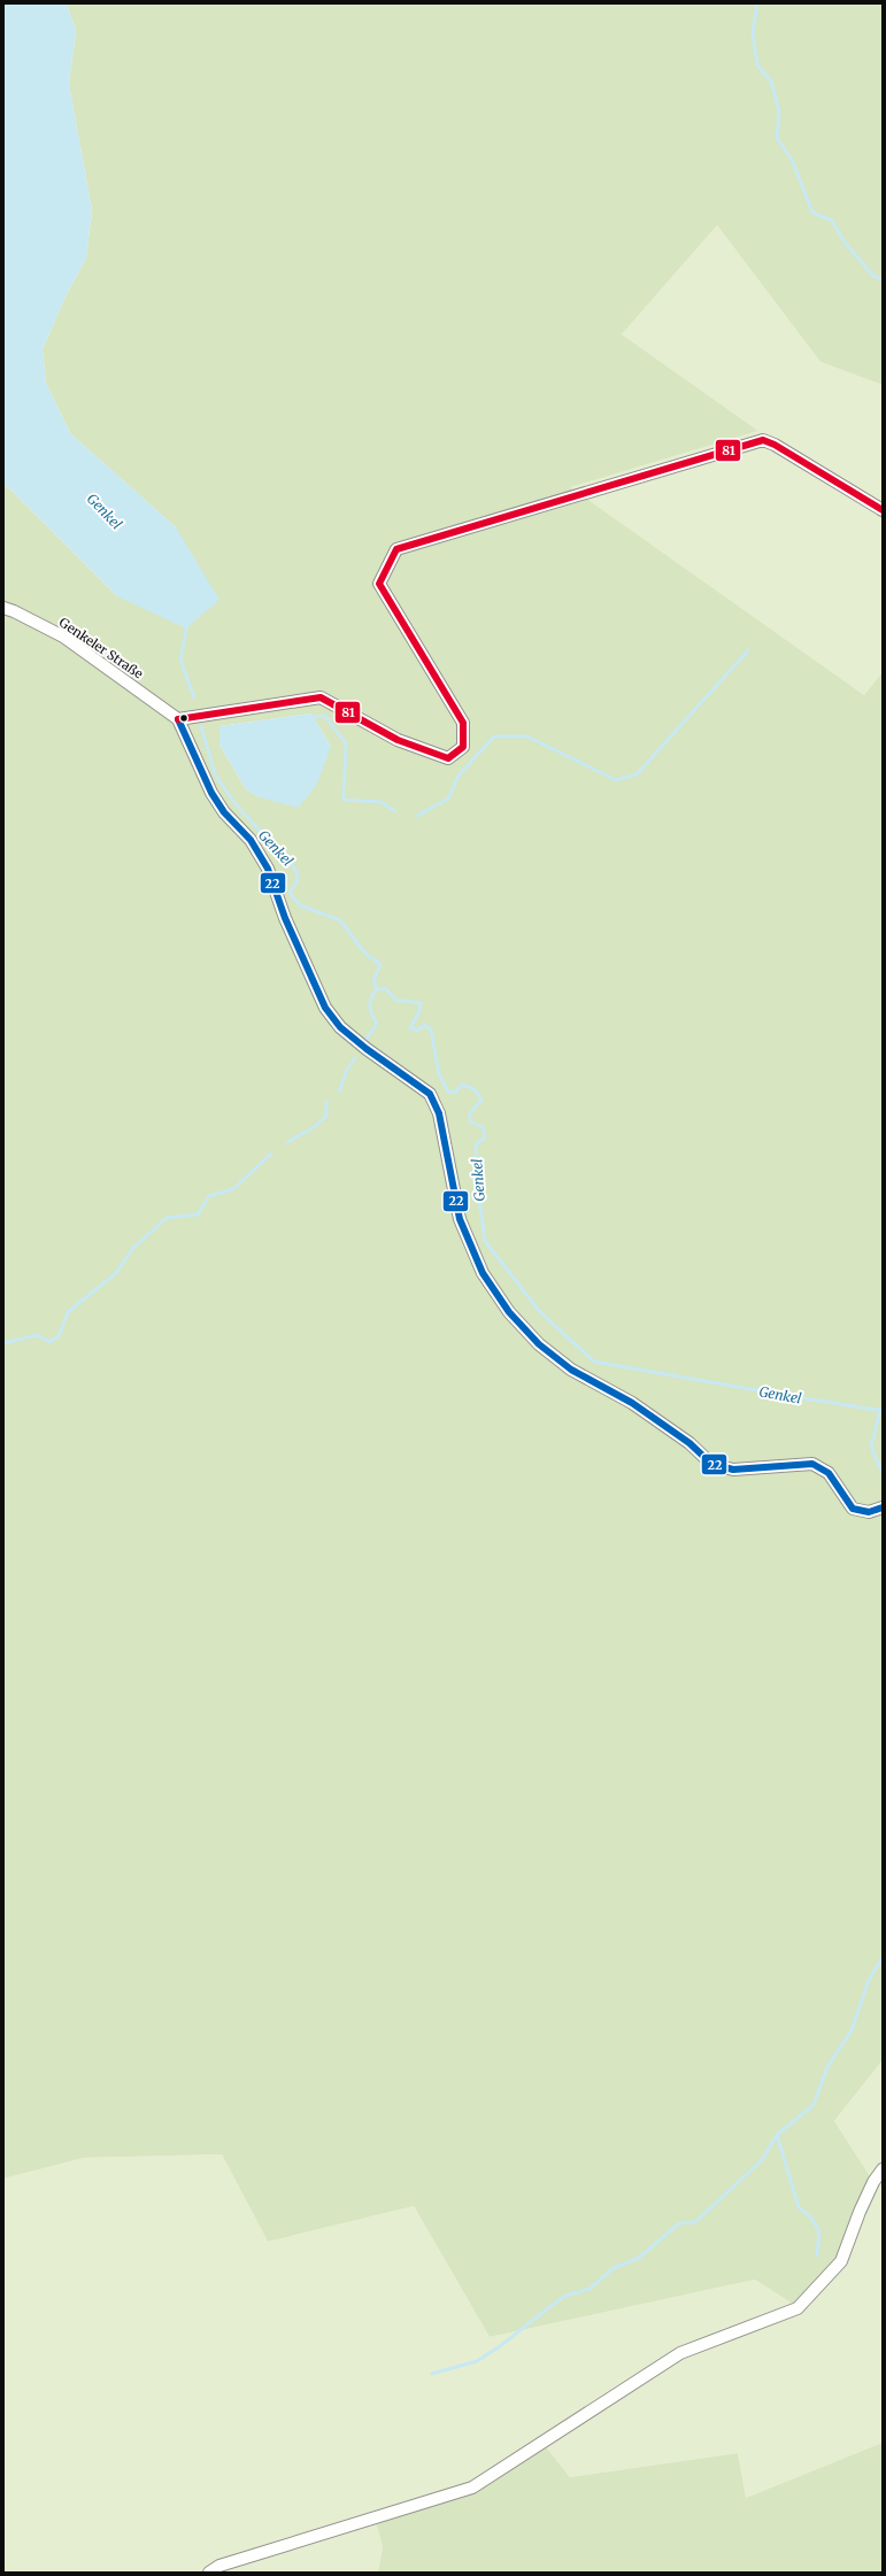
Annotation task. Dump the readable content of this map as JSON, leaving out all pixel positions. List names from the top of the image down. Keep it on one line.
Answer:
{"streets":{"street":["Genkeler Straße"]},"water":["Genkel"],"lines":["transit line 81","transit line 22"]}
